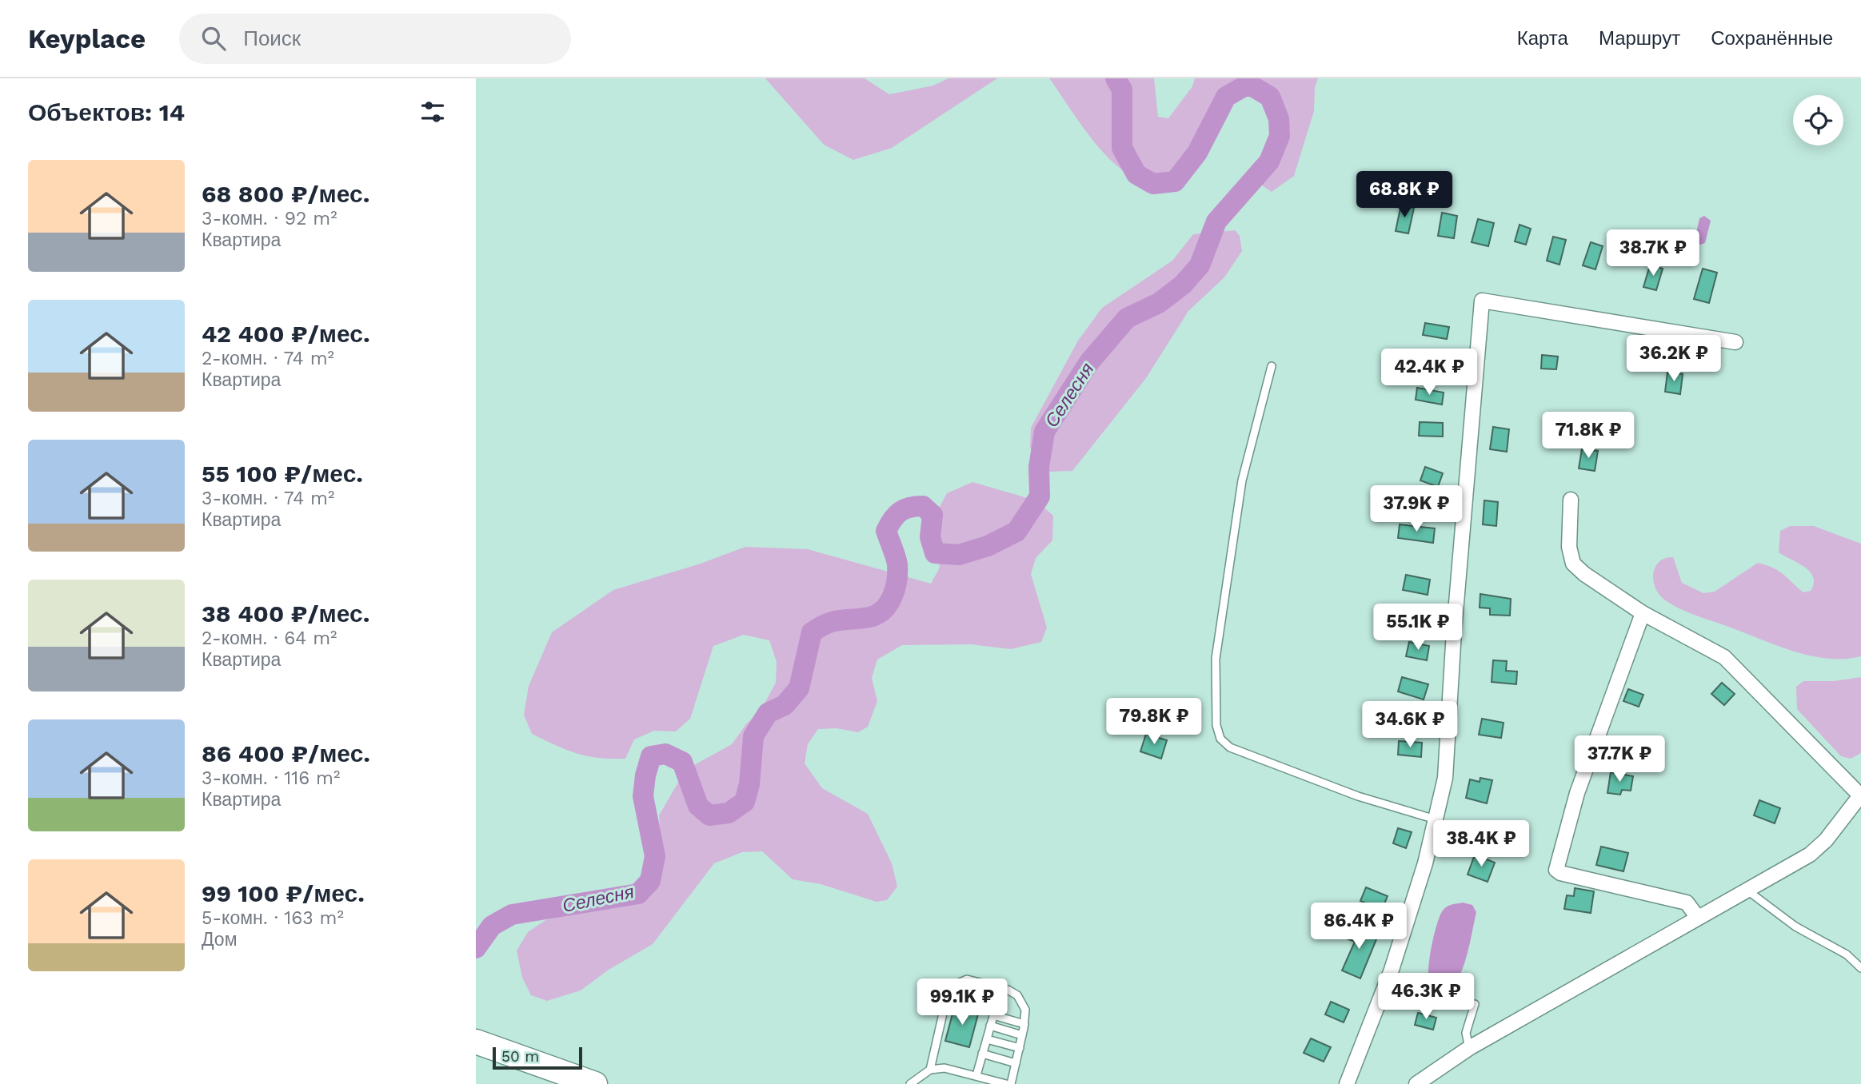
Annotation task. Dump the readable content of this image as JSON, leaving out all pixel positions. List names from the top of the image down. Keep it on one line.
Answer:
{"water":["Селесня"],"scale_bar":"50 m","page":{"header":"Keyplace","search":"Поиск","nav":["Карта","Маршрут","Сохранённые"],"heading":"Объектов: 14","list":[{"name":"68 800 ₽/мес.","note":"3-комн. · 92 m² · Квартира"},{"name":"42 400 ₽/мес.","note":"2-комн. · 74 m² · Квартира"},{"name":"55 100 ₽/мес.","note":"3-комн. · 74 m² · Квартира"},{"name":"38 400 ₽/мес.","note":"2-комн. · 64 m² · Квартира"},{"name":"86 400 ₽/мес.","note":"3-комн. · 116 m² · Квартира"},{"name":"99 100 ₽/мес.","note":"5-комн. · 163 m² · Дом"}],"price":["68.8K ₽","38.7K ₽","36.2K ₽","42.4K ₽","71.8K ₽","37.9K ₽","55.1K ₽","79.8K ₽","34.6K ₽","37.7K ₽","38.4K ₽","86.4K ₽","46.3K ₽","99.1K ₽"],"scale":"50 m"}}
